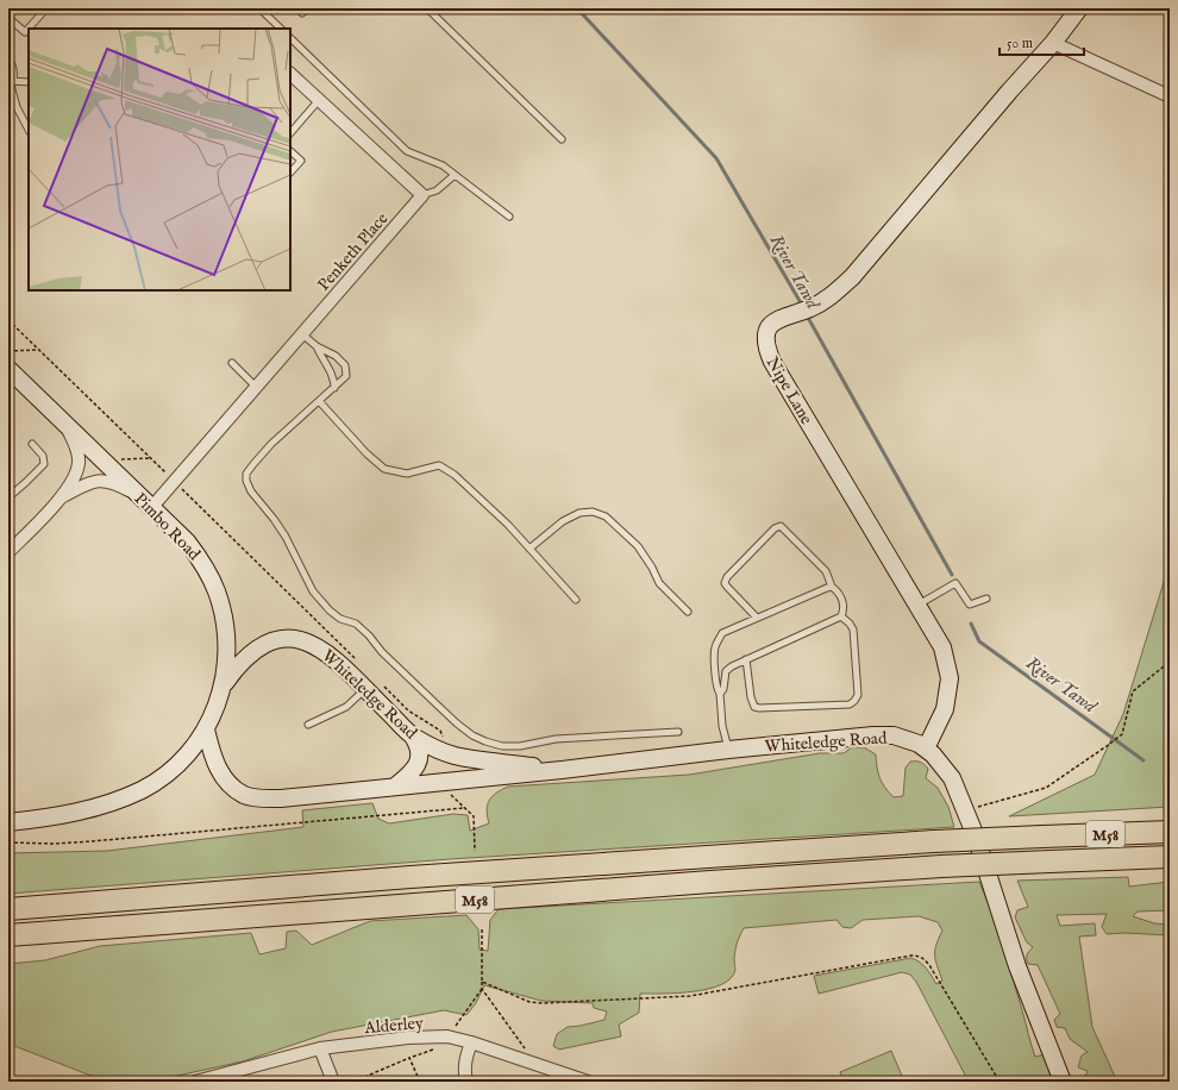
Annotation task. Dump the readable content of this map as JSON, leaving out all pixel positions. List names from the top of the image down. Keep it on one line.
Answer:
{"streets":{"highway":["M58"],"street":["Penketh Place","Nipe Lane","Pimbo Road","Whiteledge Road","Alderley"]},"crossings":[["Penketh Place","Pimbo Road"],["Nipe Lane","Whiteledge Road"],["Pimbo Road","Whiteledge Road"]],"water":["River Tawd"],"scale_bar":"50 m"}
